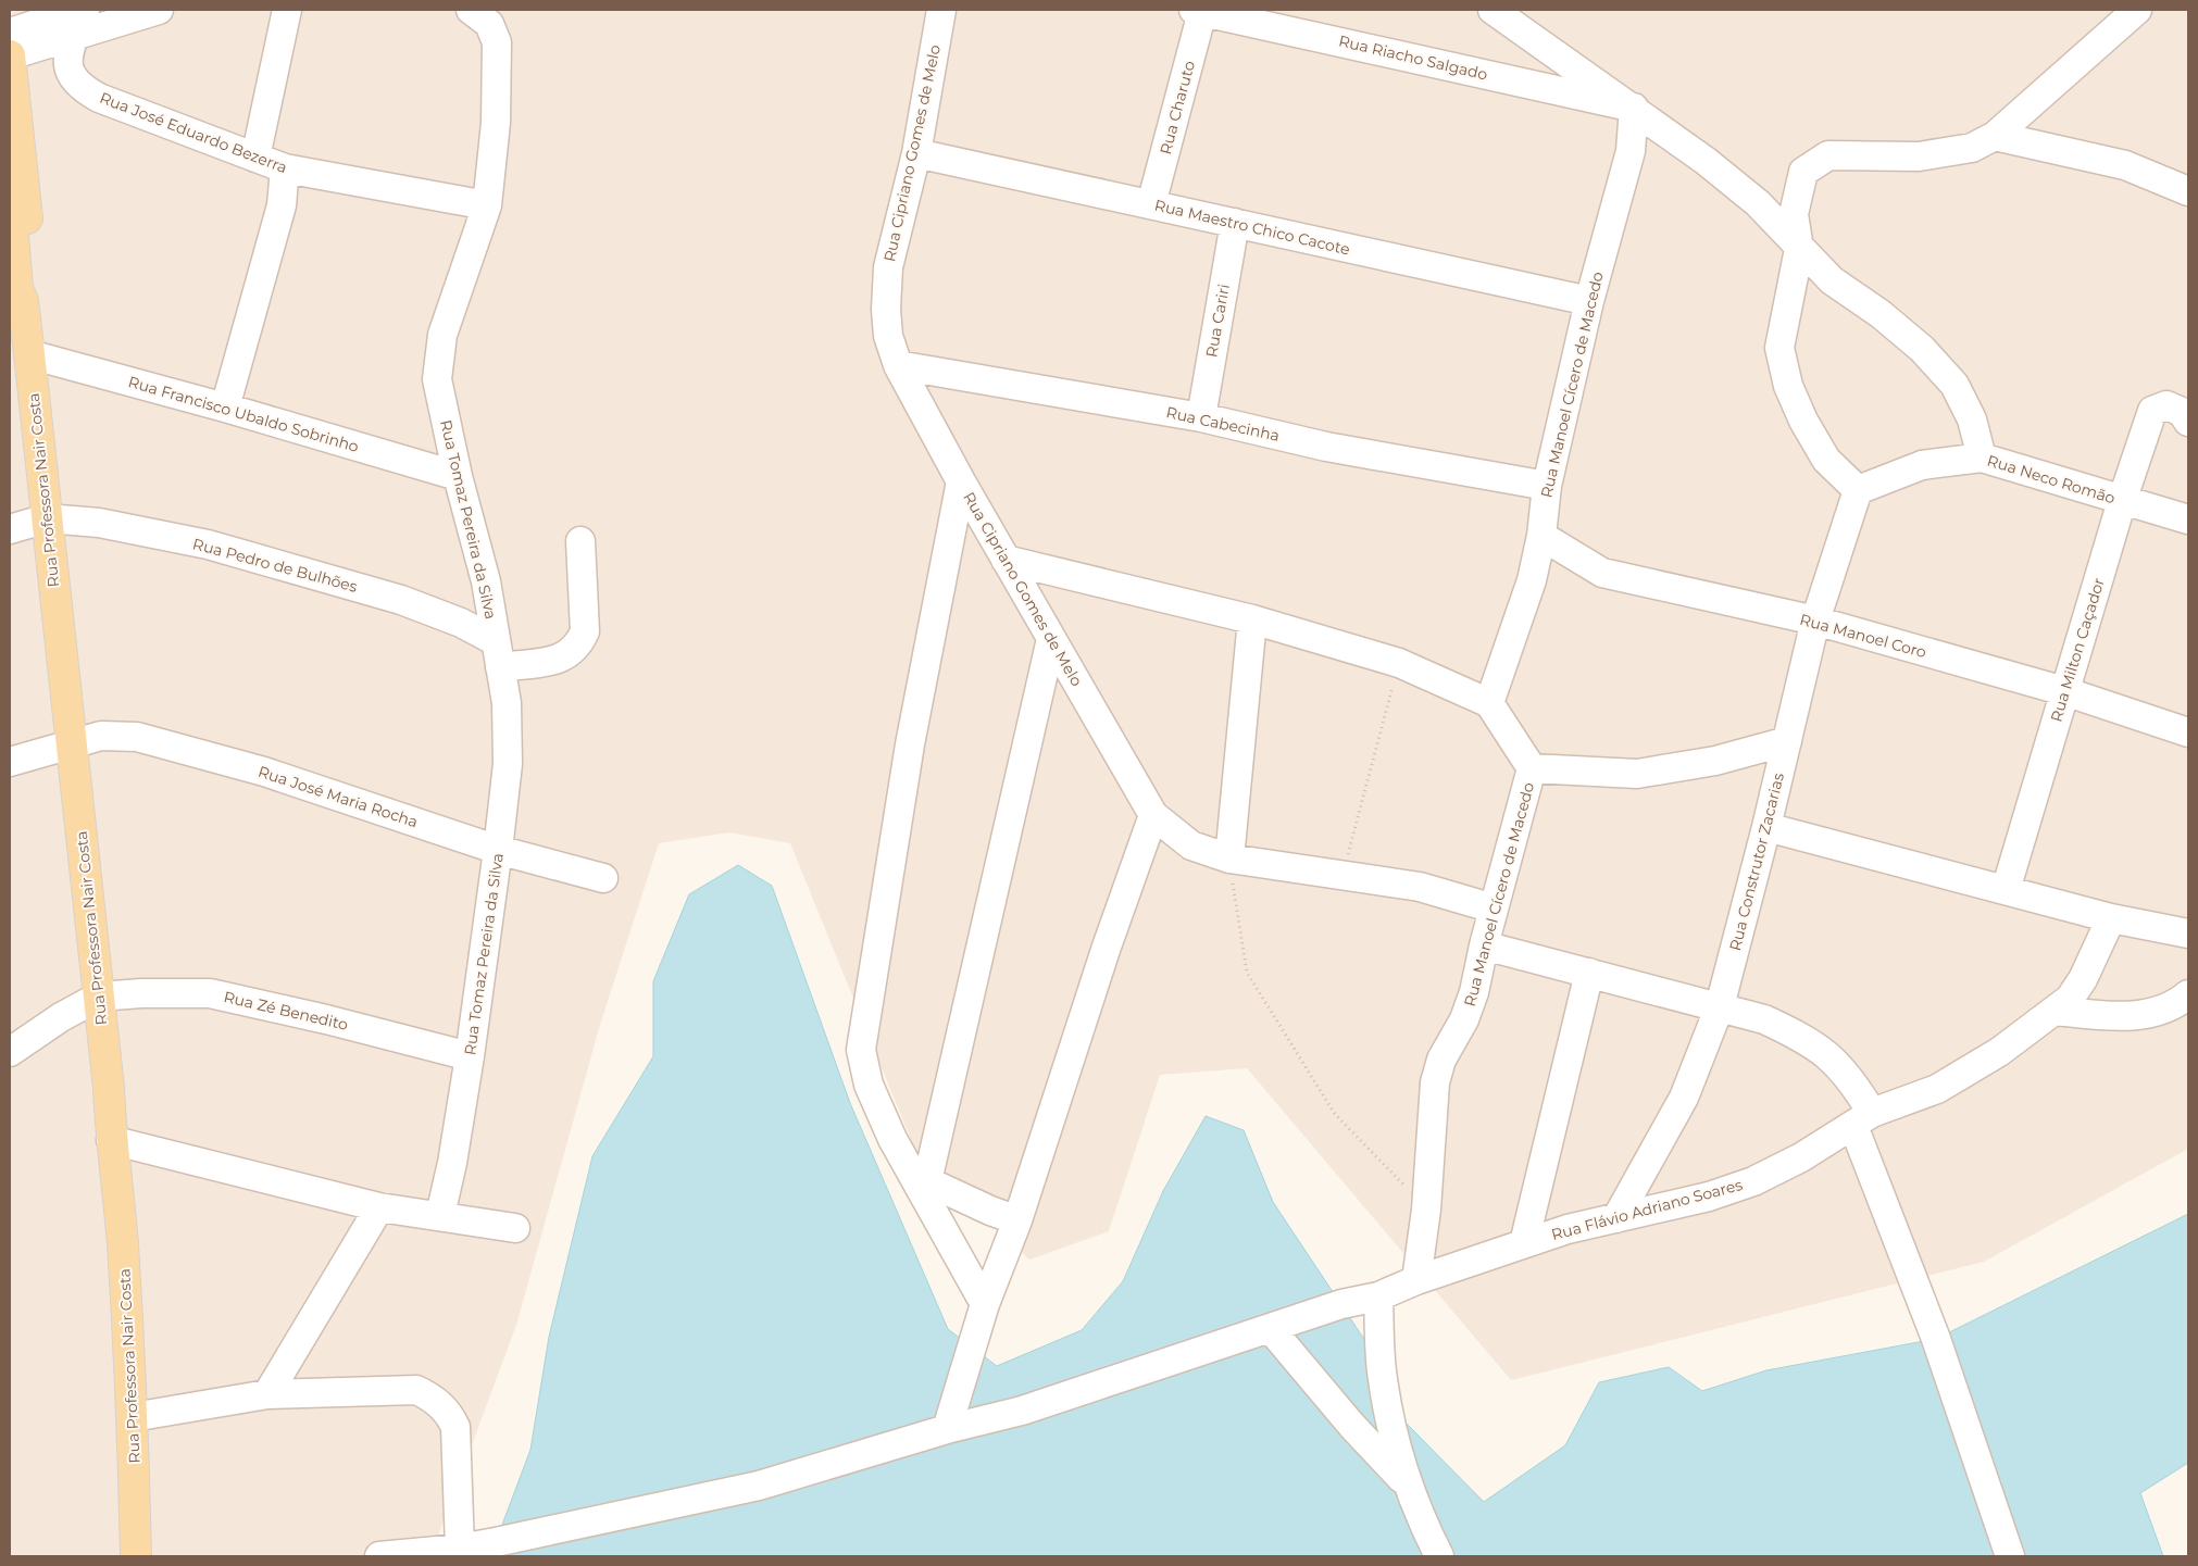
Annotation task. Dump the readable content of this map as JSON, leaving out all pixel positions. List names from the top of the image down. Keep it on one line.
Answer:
{"streets":{"main road":["Rua Professora Nair Costa"],"street":["Rua Riacho Salgado","Rua Charuto","Rua José Eduardo Bezerra","Rua Cipriano Gomes de Melo","Rua Maestro Chico Cacote","Rua Cariri","Rua Manoel Cícero de Macedo","Rua Francisco Ubaldo Sobrinho","Rua Cabecinha","Rua Neco Romão","Rua Tomaz Pereira da Silva","Rua Pedro de Bulhões","Rua Manoel Coro","Rua Milton Caçador","Rua José Maria Rocha","Rua Construtor Zacarias","Rua Zé Benedito","Rua Flávio Adriano Soares"]},"crossings":[["Rua Riacho Salgado","Rua Charuto"],["Rua Riacho Salgado","Rua Manoel Cícero de Macedo"],["Rua Charuto","Rua Maestro Chico Cacote"],["Rua José Eduardo Bezerra","Rua Tomaz Pereira da Silva"],["Rua Cipriano Gomes de Melo","Rua Maestro Chico Cacote"],["Rua Cipriano Gomes de Melo","Rua Manoel Cícero de Macedo"],["Rua Cipriano Gomes de Melo","Rua Cabecinha"],["Rua Maestro Chico Cacote","Rua Cariri"],["Rua Maestro Chico Cacote","Rua Manoel Cícero de Macedo"],["Rua Cariri","Rua Cabecinha"],["Rua Manoel Cícero de Macedo","Rua Cabecinha"],["Rua Manoel Cícero de Macedo","Rua Manoel Coro"],["Rua Manoel Cícero de Macedo","Rua Flávio Adriano Soares"],["Rua Francisco Ubaldo Sobrinho","Rua Professora Nair Costa"],["Rua Francisco Ubaldo Sobrinho","Rua Tomaz Pereira da Silva"],["Rua Neco Romão","Rua Milton Caçador"],["Rua Neco Romão","Rua Construtor Zacarias"],["Rua Professora Nair Costa","Rua Pedro de Bulhões"],["Rua Professora Nair Costa","Rua José Maria Rocha"],["Rua Professora Nair Costa","Rua Zé Benedito"],["Rua Tomaz Pereira da Silva","Rua Pedro de Bulhões"],["Rua Tomaz Pereira da Silva","Rua José Maria Rocha"],["Rua Tomaz Pereira da Silva","Rua Zé Benedito"],["Rua Manoel Coro","Rua Milton Caçador"],["Rua Manoel Coro","Rua Construtor Zacarias"],["Rua Construtor Zacarias","Rua Flávio Adriano Soares"]]}
